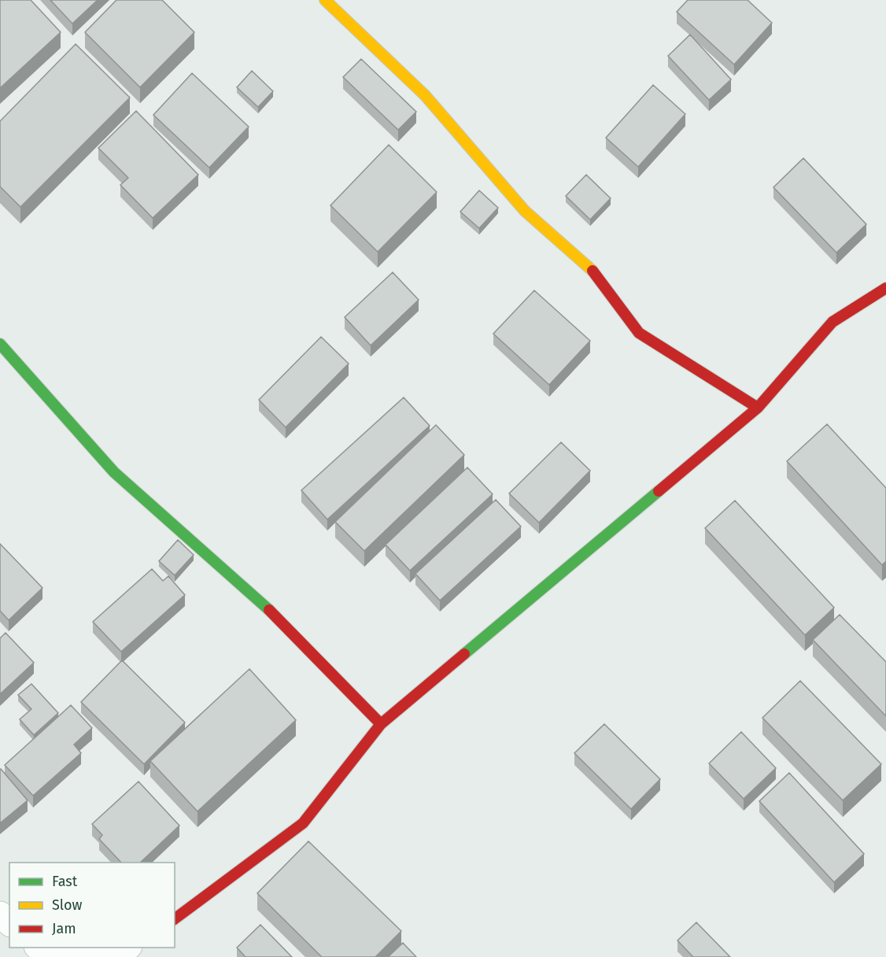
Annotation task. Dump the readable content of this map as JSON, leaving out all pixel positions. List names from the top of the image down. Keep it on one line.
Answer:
{"legend":["Fast","Slow","Jam"]}
